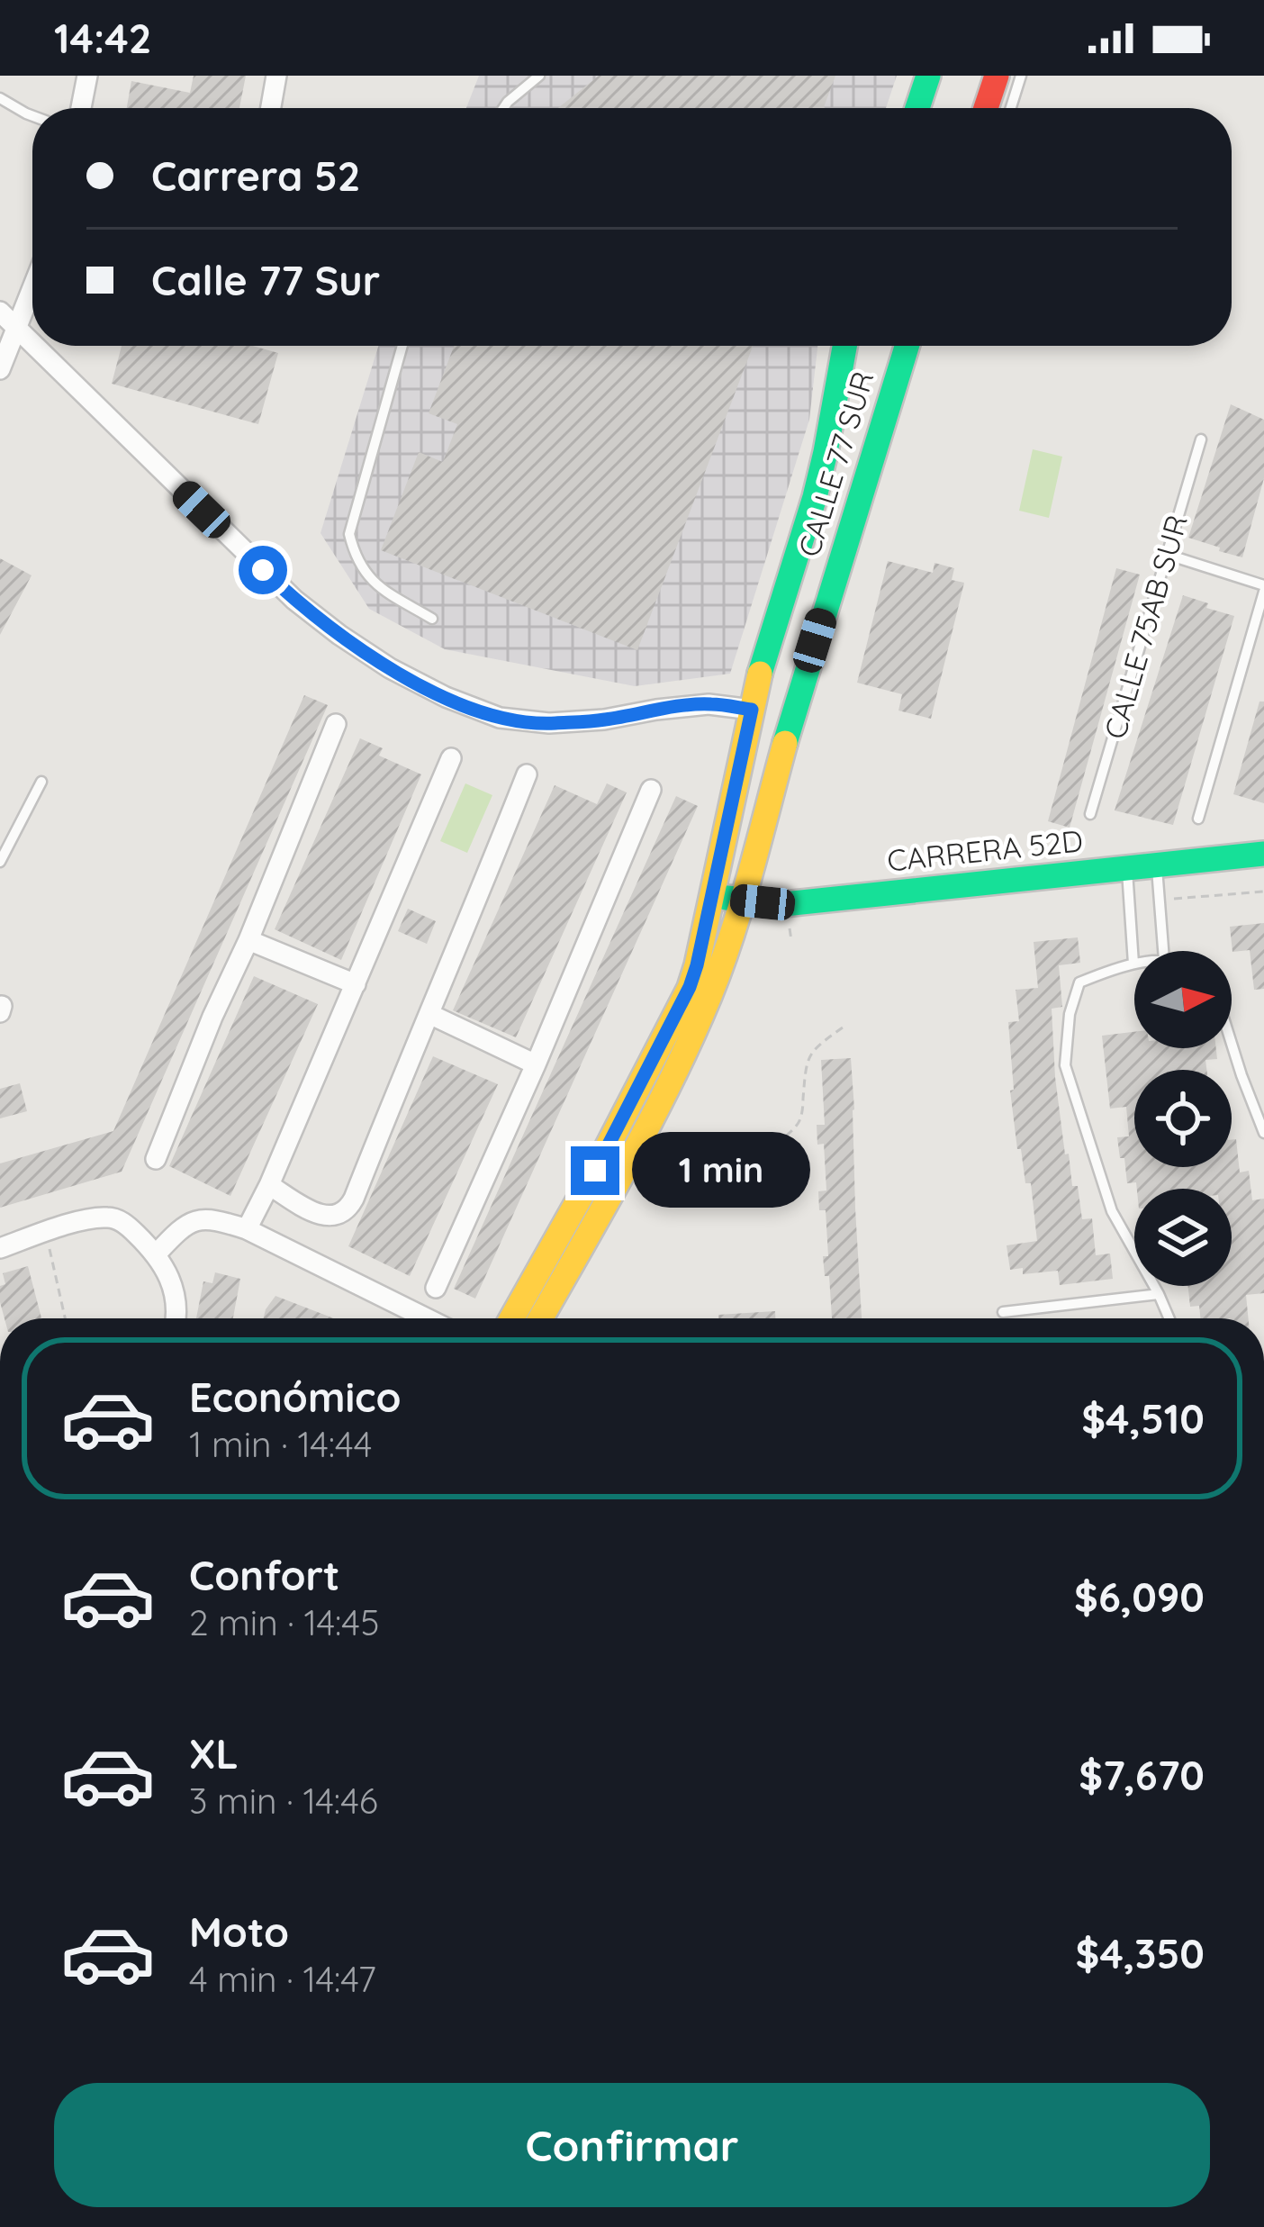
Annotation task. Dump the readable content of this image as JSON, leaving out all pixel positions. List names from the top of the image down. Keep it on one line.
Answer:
{"streets":{"main road":["CALLE 77 SUR","CARRERA 52D"],"lane":["CALLE 75AB SUR"]},"crossings":[["CALLE 77 SUR","CARRERA 52D"]],"north":"right","page":{"status":"14:42","banner":["Carrera 52","Calle 77 Sur"],"bubble":"1 min","list":[{"name":"Económico","note":"1 min · 14:44","value":"$4,510"},{"name":"Confort","note":"2 min · 14:45","value":"$6,090"},{"name":"XL","note":"3 min · 14:46","value":"$7,670"},{"name":"Moto","note":"4 min · 14:47","value":"$4,350"}],"buttons":"Confirmar"}}
